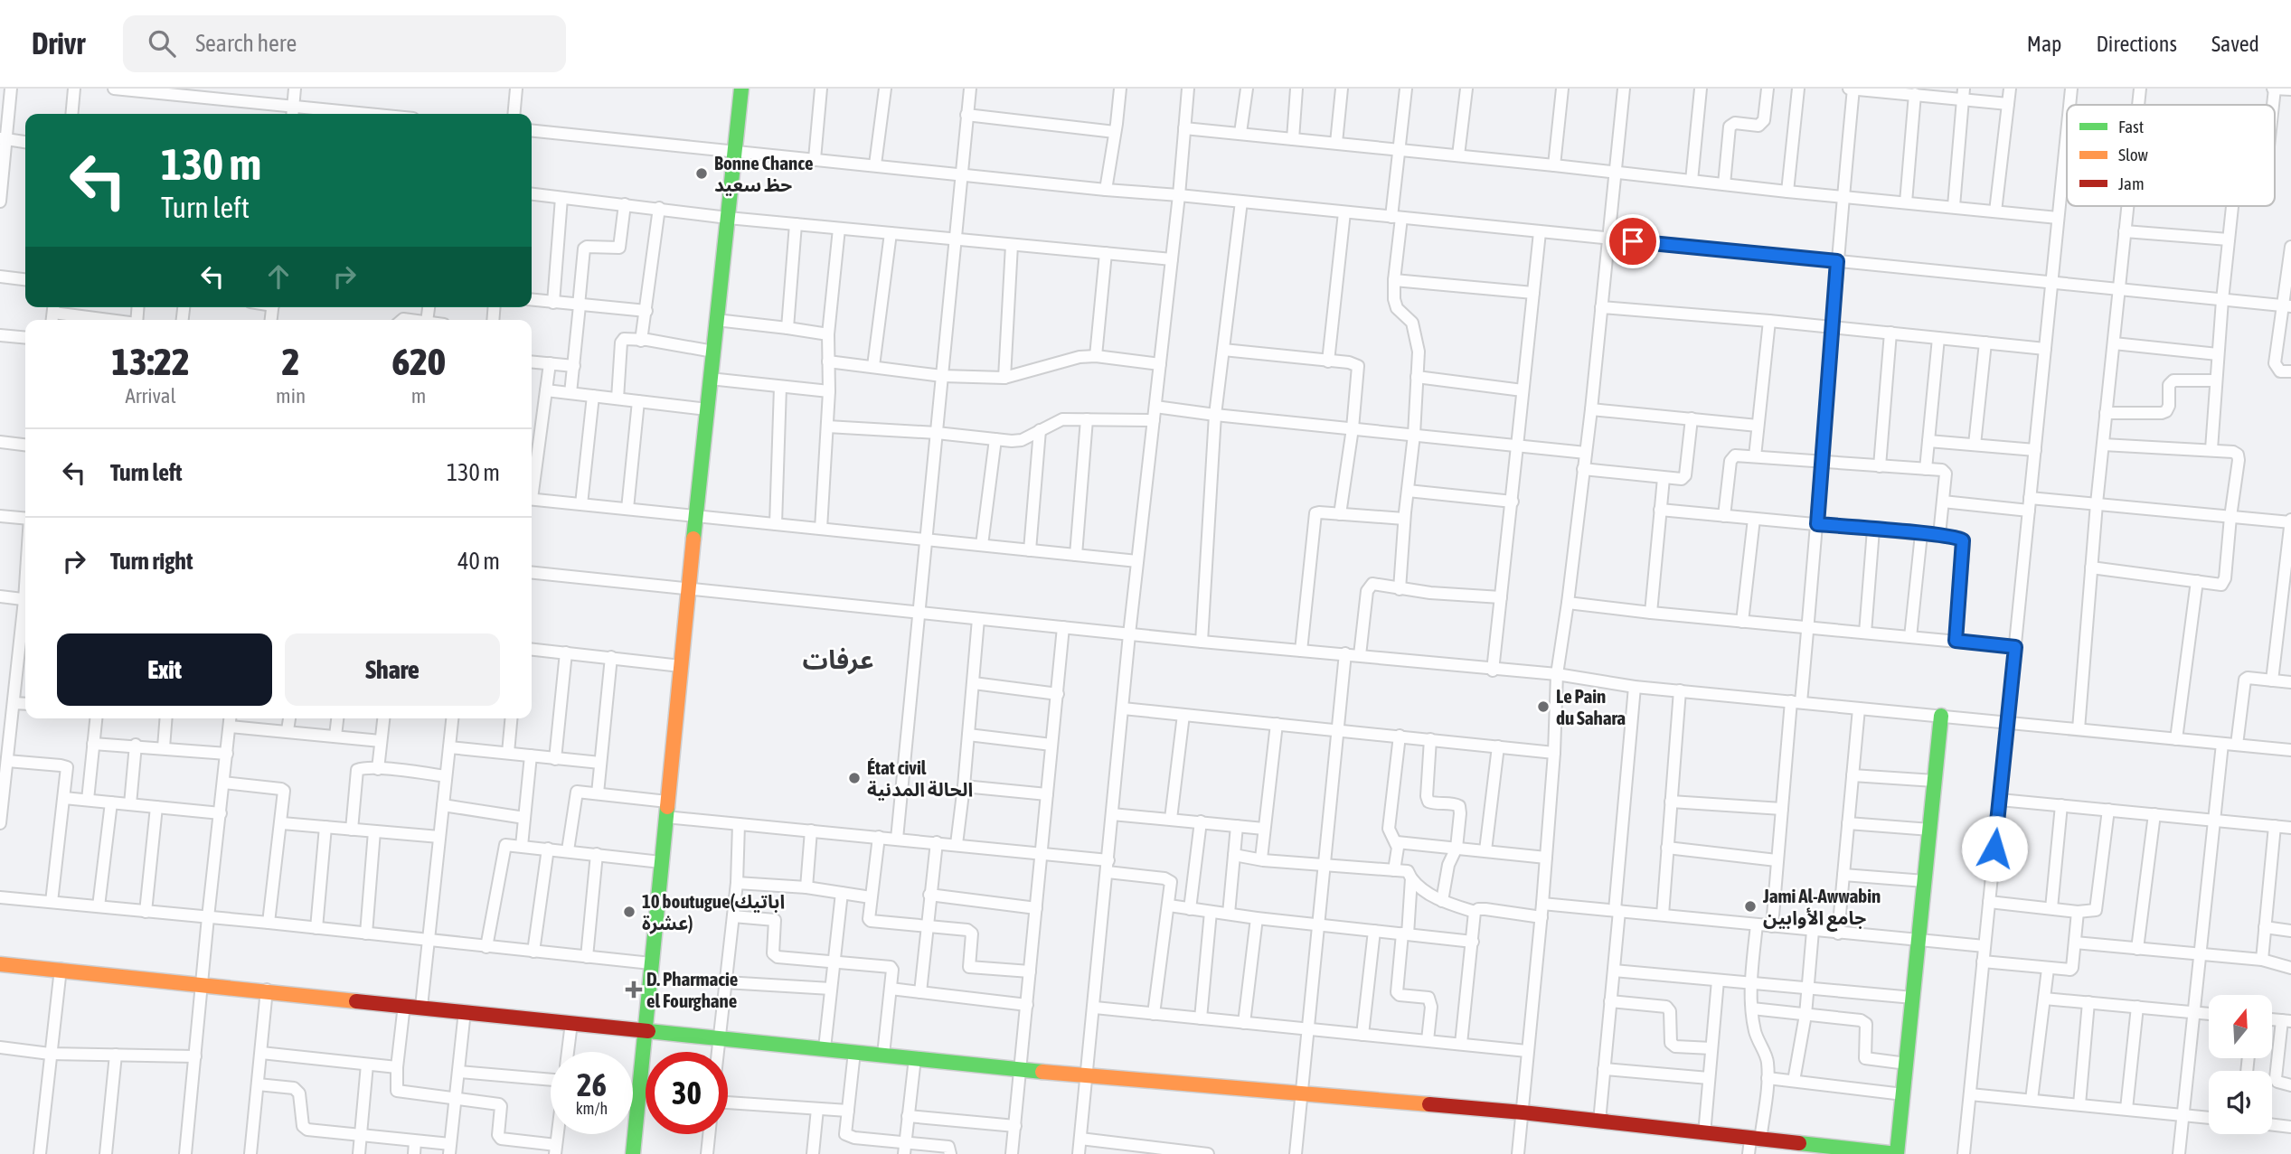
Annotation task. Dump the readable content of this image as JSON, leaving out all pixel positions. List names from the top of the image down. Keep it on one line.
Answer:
{"districts":["عرفات"],"places":{"other":["Bonne Chance حظ سعيد","Le Pain du Sahara","État civil الحالة المدنية","Jami Al-Awwabin جامع الأوابين","10 boutugue(اباتيك عشرة)"],"health":["D. Pharmacie el Fourghane"]},"legend":["Fast","Slow","Jam"],"north":"top","page":{"header":"Drivr","search":"Search here","nav":["Map","Directions","Saved"],"turn":["130 m","Turn left"],"eta":["13:22","Arrival","2","min","620","m"],"list":[{"name":"Turn left","value":"130 m"},{"name":"Turn right","value":"40 m"}],"buttons":["Exit","Share"],"speed":"26 km/h","limit":"30"}}
